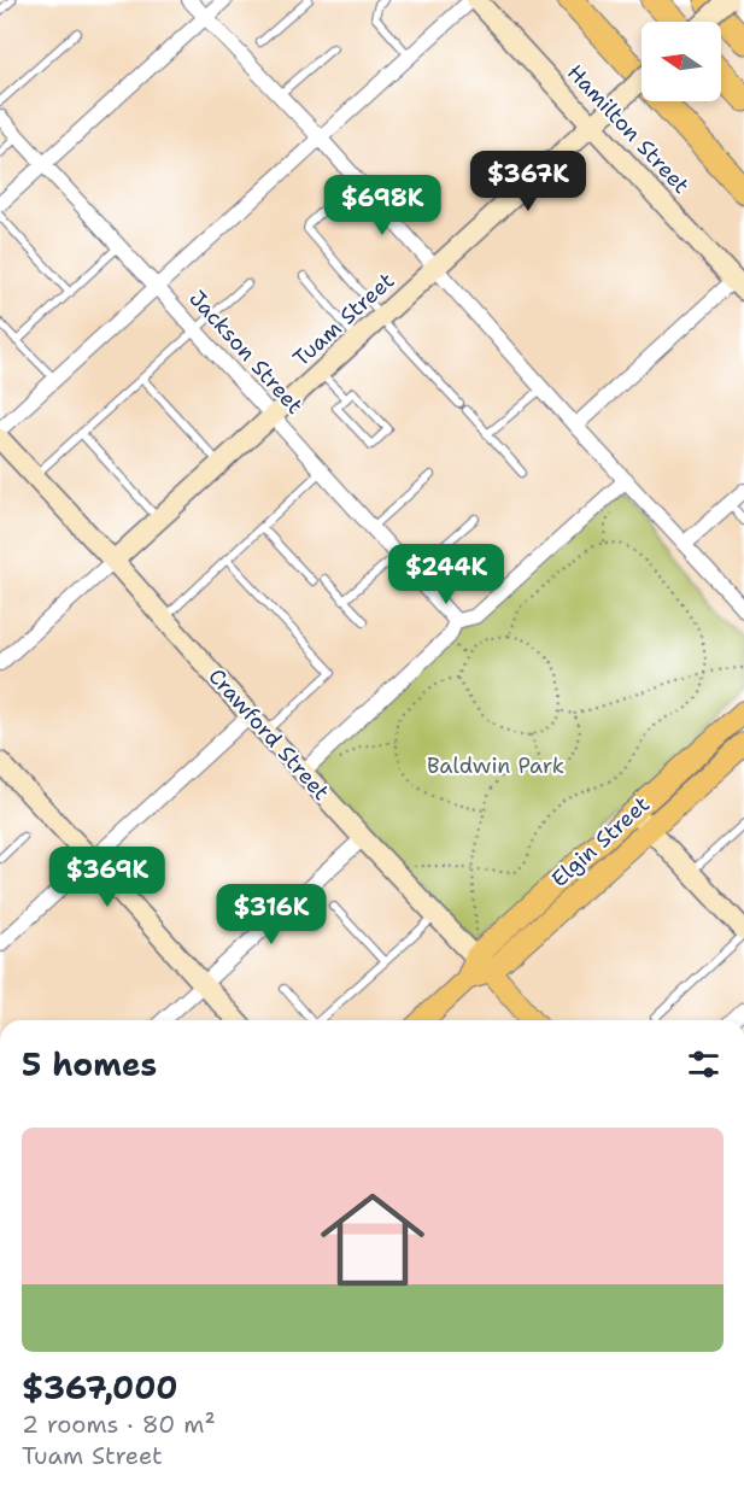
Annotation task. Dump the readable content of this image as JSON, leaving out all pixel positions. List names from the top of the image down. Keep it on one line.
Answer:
{"streets":{"main road":["Crawford Street","Elgin Street"],"street":["Hamilton Street","Tuam Street","Jackson Street"]},"crossings":[["Hamilton Street","Tuam Street"],["Tuam Street","Jackson Street"],["Tuam Street","Crawford Street"],["Crawford Street","Elgin Street"]],"parks":["Baldwin Park"],"north":"left","page":{"price":["$367K","$698K","$244K","$369K","$316K"],"heading":"5 homes","list":[{"name":"$367,000","note":"2 rooms · 80 m² · Tuam Street"}]}}
